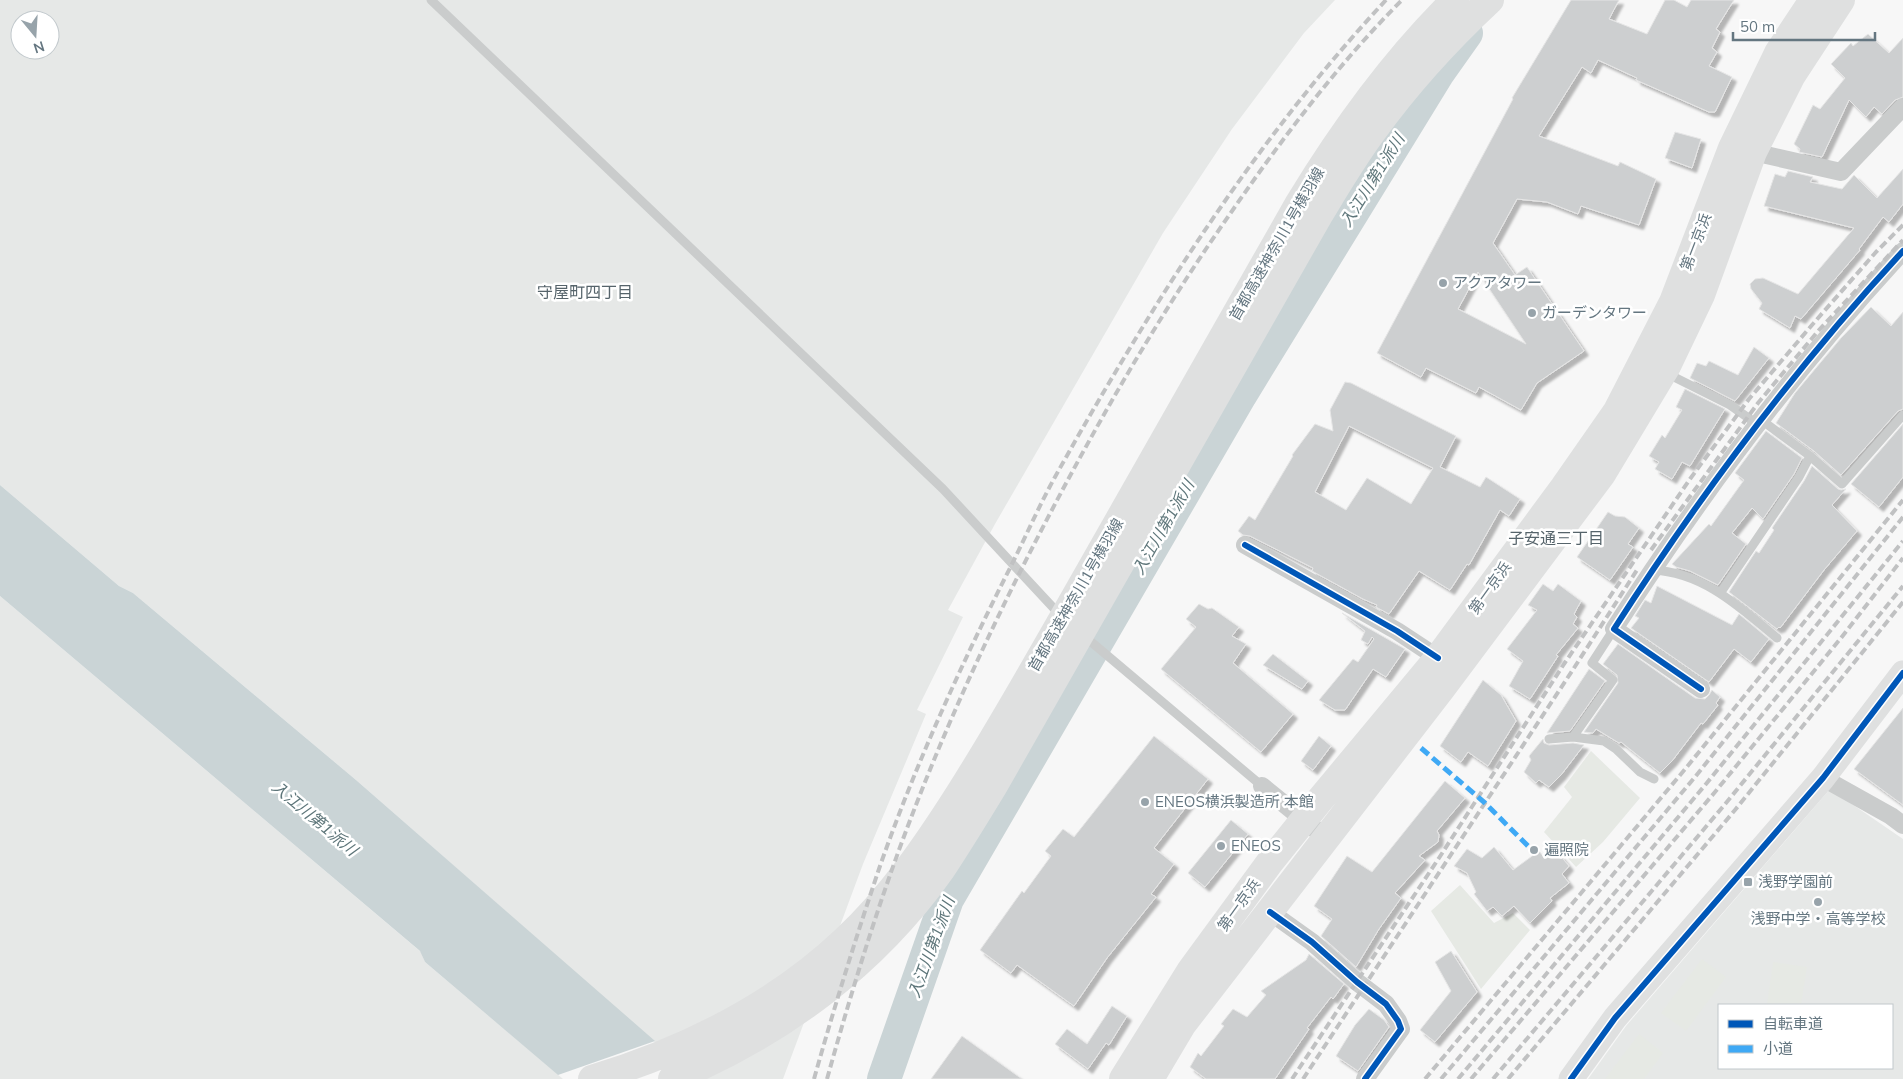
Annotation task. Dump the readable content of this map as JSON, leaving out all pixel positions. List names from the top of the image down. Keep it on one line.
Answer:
{"streets":{"highway":["第一京浜","首都高速神奈川1号横羽線"]},"districts":["守屋町四丁目","子安通三丁目"],"water":["入江川第1派川"],"places":{"other":["アクアタワー","ガーデンタワー","ENEOS横浜製造所 本館","ENEOS","遍照院","浅野中学・高等学校"],"transit":["浅野学園前"]},"legend":["自転車道","小道"],"scale_bar":"50 m","north":"bottom"}
